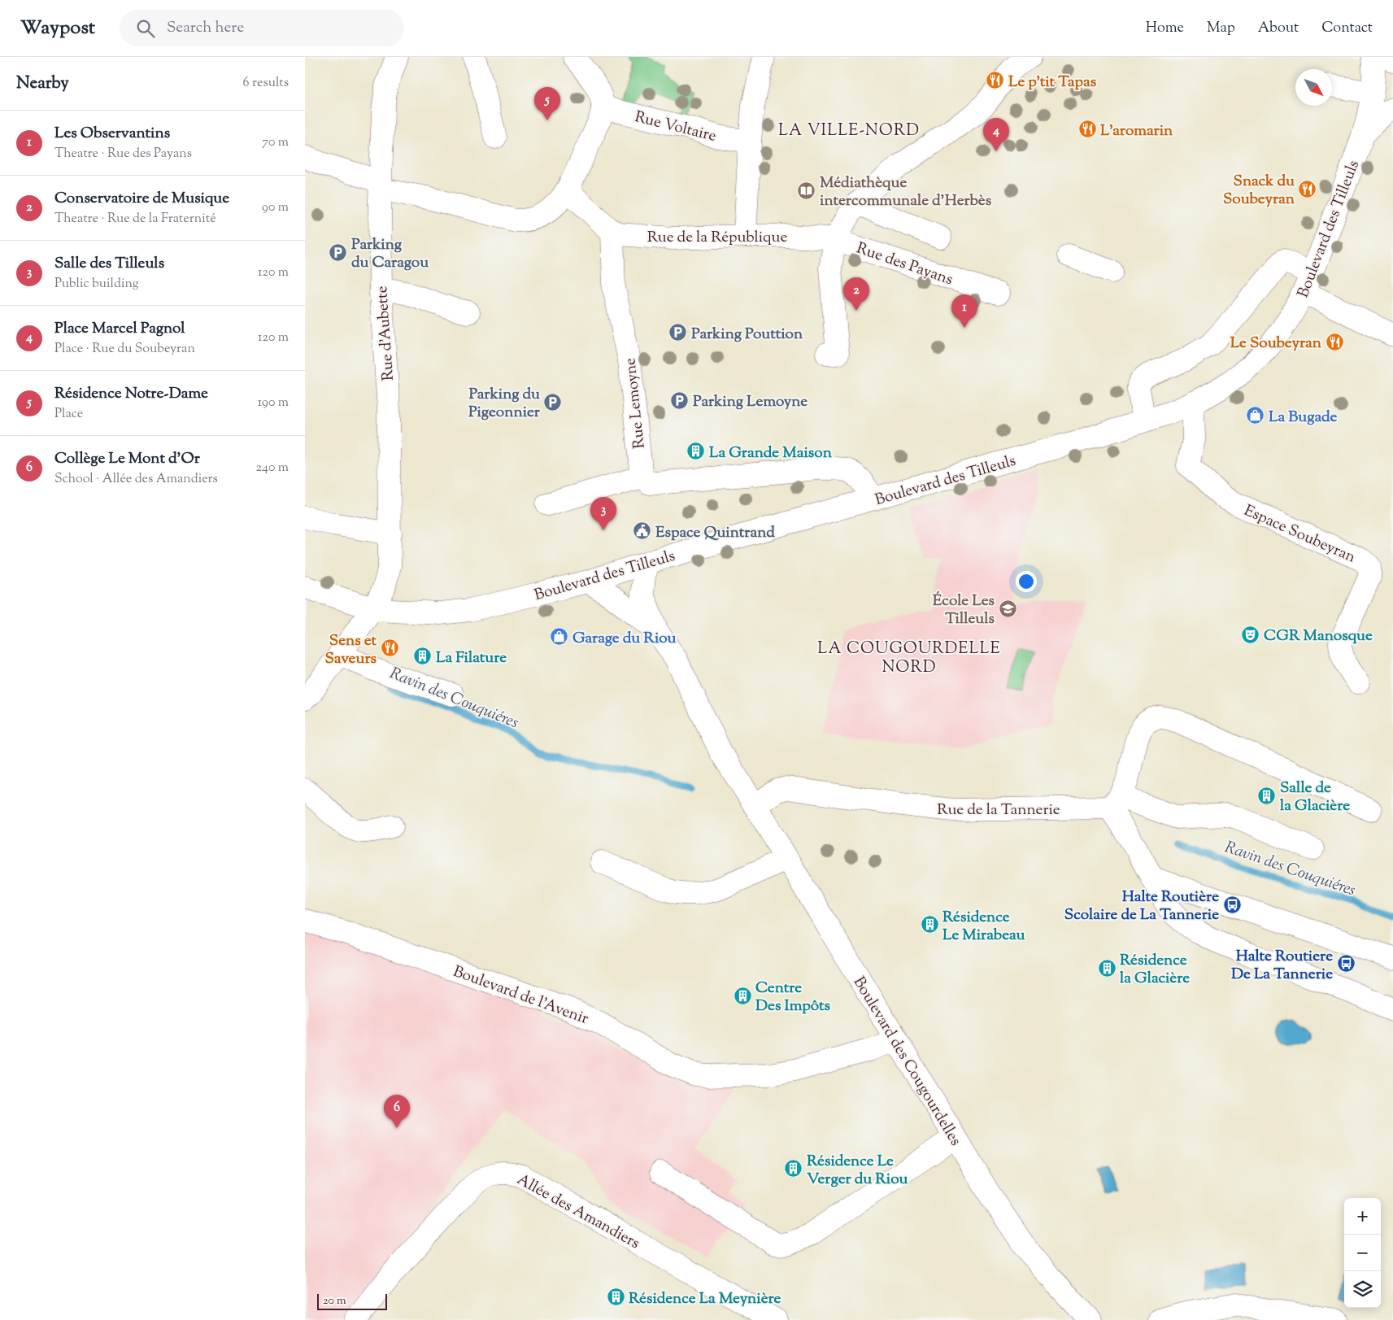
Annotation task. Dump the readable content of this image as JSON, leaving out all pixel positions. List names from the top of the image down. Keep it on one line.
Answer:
{"streets":{"street":["Rue Voltaire","Boulevard des Tilleuls","Rue de la République","Rue des Payans","Rue d'Aubette","Rue Lemoyne","Espace Soubeyran","Rue de la Tannerie","Boulevard de l'Avenir","Boulevard des Cougourdelles","Allée des Amandiers"]},"crossings":[["Boulevard des Tilleuls","Rue d'Aubette"],["Boulevard des Tilleuls","Espace Soubeyran"],["Rue de la République","Rue des Payans"],["Rue de la République","Rue Lemoyne"],["Rue de la Tannerie","Boulevard des Cougourdelles"],["Boulevard de l'Avenir","Boulevard des Cougourdelles"]],"districts":["LA VILLE-NORD","LA COUGOURDELLE NORD"],"water":["Ravin des Couquiéres"],"places":{"restaurant":["Le p'tit Tapas","L'aromarin","Snack du Soubeyran","Le Soubeyran","Sens et Saveurs"],"library":["Médiathèque intercommunale d'Herbès"],"parking":["Parking du Caragou","Parking Pouttion","Parking Lemoyne","Parking du Pigeonnier"],"shop":["La Bugade","Garage du Riou"],"building":["La Grande Maison","La Filature","Salle de la Glacière","Résidence Le Mirabeau","Résidence la Glacière","Centre Des Impôts","Résidence Le Verger du Riou","Résidence La Meynière"],"public building":["Espace Quintrand"],"school or university":["École Les Tilleuls"],"theatre":["CGR Manosque"],"bus stop":["Halte Routière Scolaire de La Tannerie","Halte Routiere De La Tannerie"]},"scale_bar":"20 m","north":"bottom right","page":{"header":"Waypost","search":"Search here","nav":["Home","Map","About","Contact"],"heading":["Nearby","6 results"],"pins":["5","4","2","1","3","6"],"list":[{"mark":"1","name":"Les Observantins","note":"Theatre · Rue des Payans","value":"70 m"},{"mark":"2","name":"Conservatoire de Musique","note":"Theatre · Rue de la Fraternité","value":"90 m"},{"mark":"3","name":"Salle des Tilleuls","note":"Public building","value":"120 m"},{"mark":"4","name":"Place Marcel Pagnol","note":"Place · Rue du Soubeyran","value":"120 m"},{"mark":"5","name":"Résidence Notre-Dame","note":"Place","value":"190 m"},{"mark":"6","name":"Collège Le Mont d'Or","note":"School · Allée des Amandiers","value":"240 m"}],"map_buttons":["+","−"],"scale":"20 m"}}
